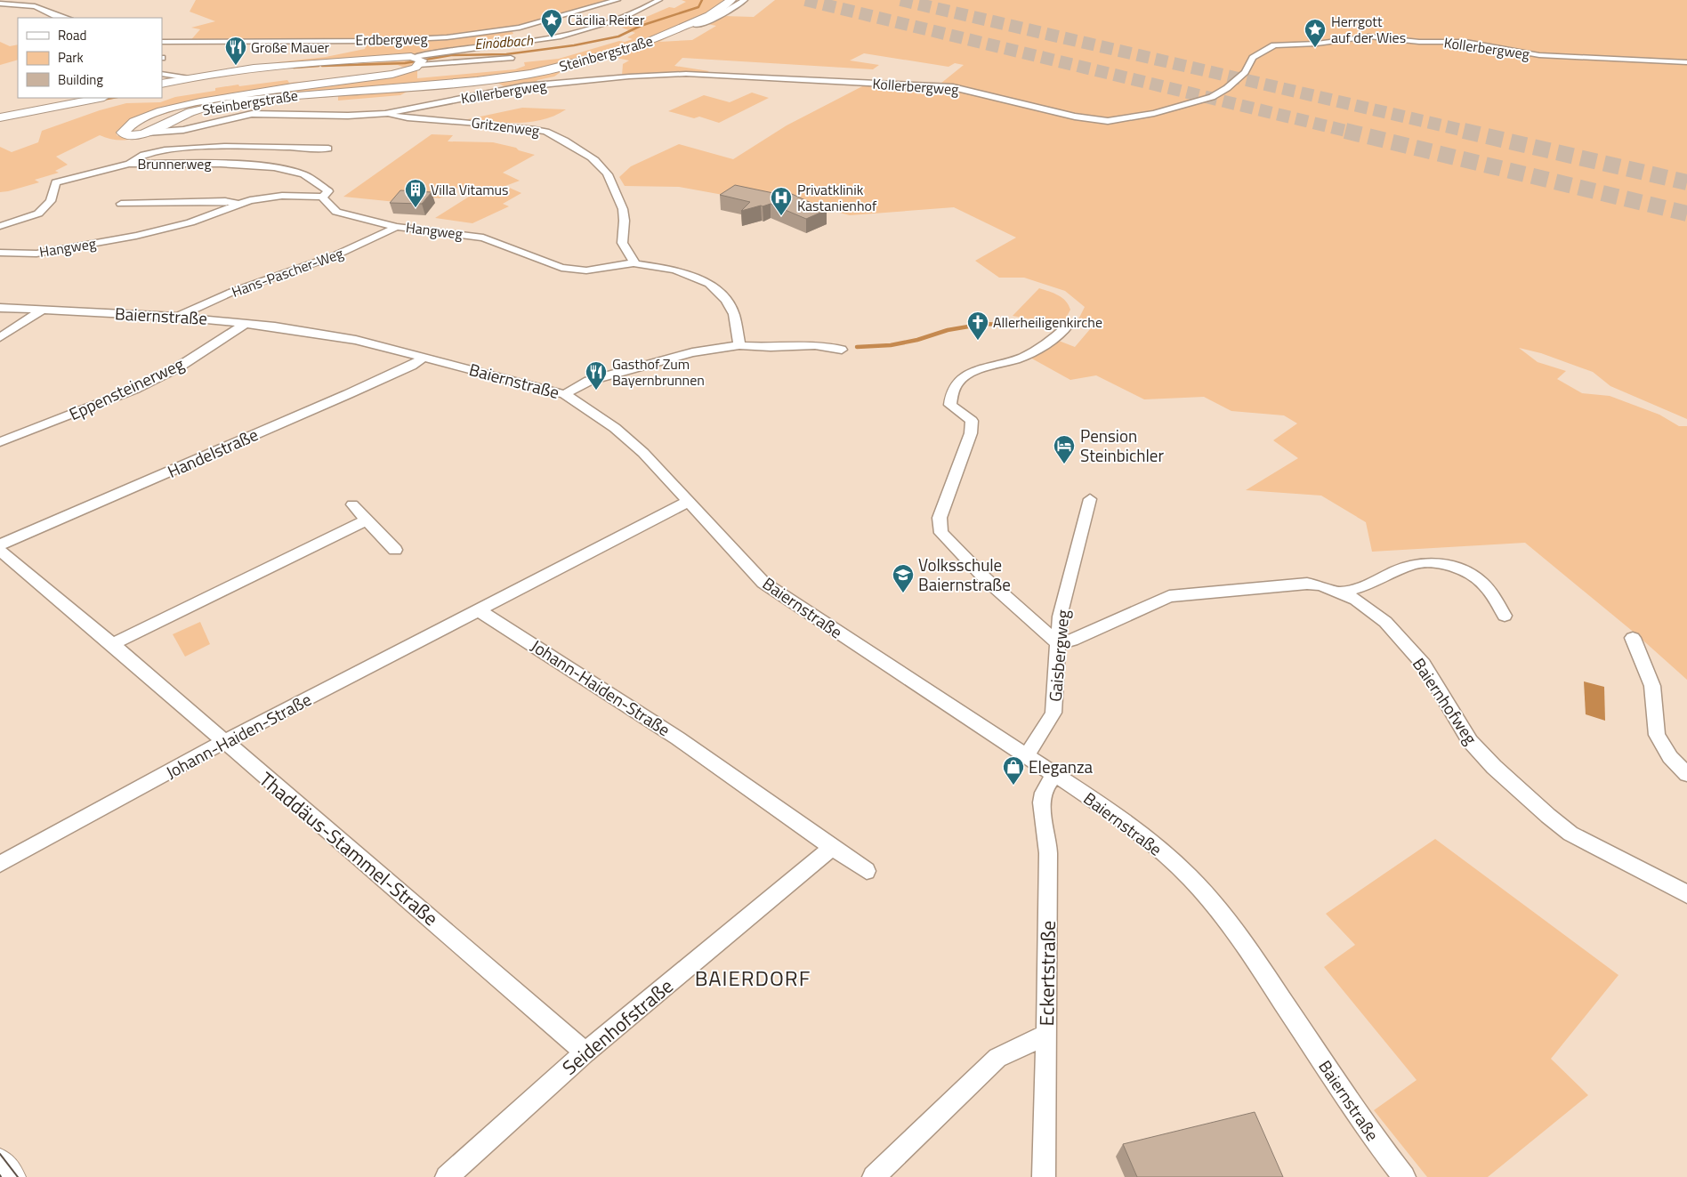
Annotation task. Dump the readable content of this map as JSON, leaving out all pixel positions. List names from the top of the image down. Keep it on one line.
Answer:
{"streets":{"main road":["Steinbergstraße"],"street":["Erdbergweg","Kollerbergweg","Gritzenweg","Brunnerweg","Hangweg","Hans-Pascher-Weg","Baiernstraße","Eppensteinerweg","Handelstraße","Gaisbergweg","Johann-Haiden-Straße","Baiernhofweg","Thaddäus-Stammel-Straße","Eckertstraße","Seidenhofstraße"]},"crossings":[["Kollerbergweg","Steinbergstraße"],["Kollerbergweg","Gritzenweg"],["Gritzenweg","Hangweg"],["Brunnerweg","Hangweg"],["Hangweg","Hans-Pascher-Weg"],["Hans-Pascher-Weg","Baiernstraße"],["Baiernstraße","Eppensteinerweg"],["Baiernstraße","Handelstraße"],["Baiernstraße","Gaisbergweg"],["Baiernstraße","Johann-Haiden-Straße"],["Baiernstraße","Eckertstraße"],["Gaisbergweg","Baiernhofweg"],["Johann-Haiden-Straße","Thaddäus-Stammel-Straße"],["Johann-Haiden-Straße","Seidenhofstraße"],["Thaddäus-Stammel-Straße","Seidenhofstraße"]],"districts":["BAIERDORF"],"water":["Einödbach"],"places":{"place":["Cäcilia Reiter","Herrgott auf der Wies"],"restaurant":["Große Mauer","Gasthof Zum Bayernbrunnen"],"building":["Villa Vitamus"],"hospital":["Privatklinik Kastanienhof"],"church":["Allerheiligenkirche"],"hotel":["Pension Steinbichler"],"school or university":["Volksschule Baiernstraße"],"shop":["Eleganza"]},"legend":["Road","Park","Building"]}
